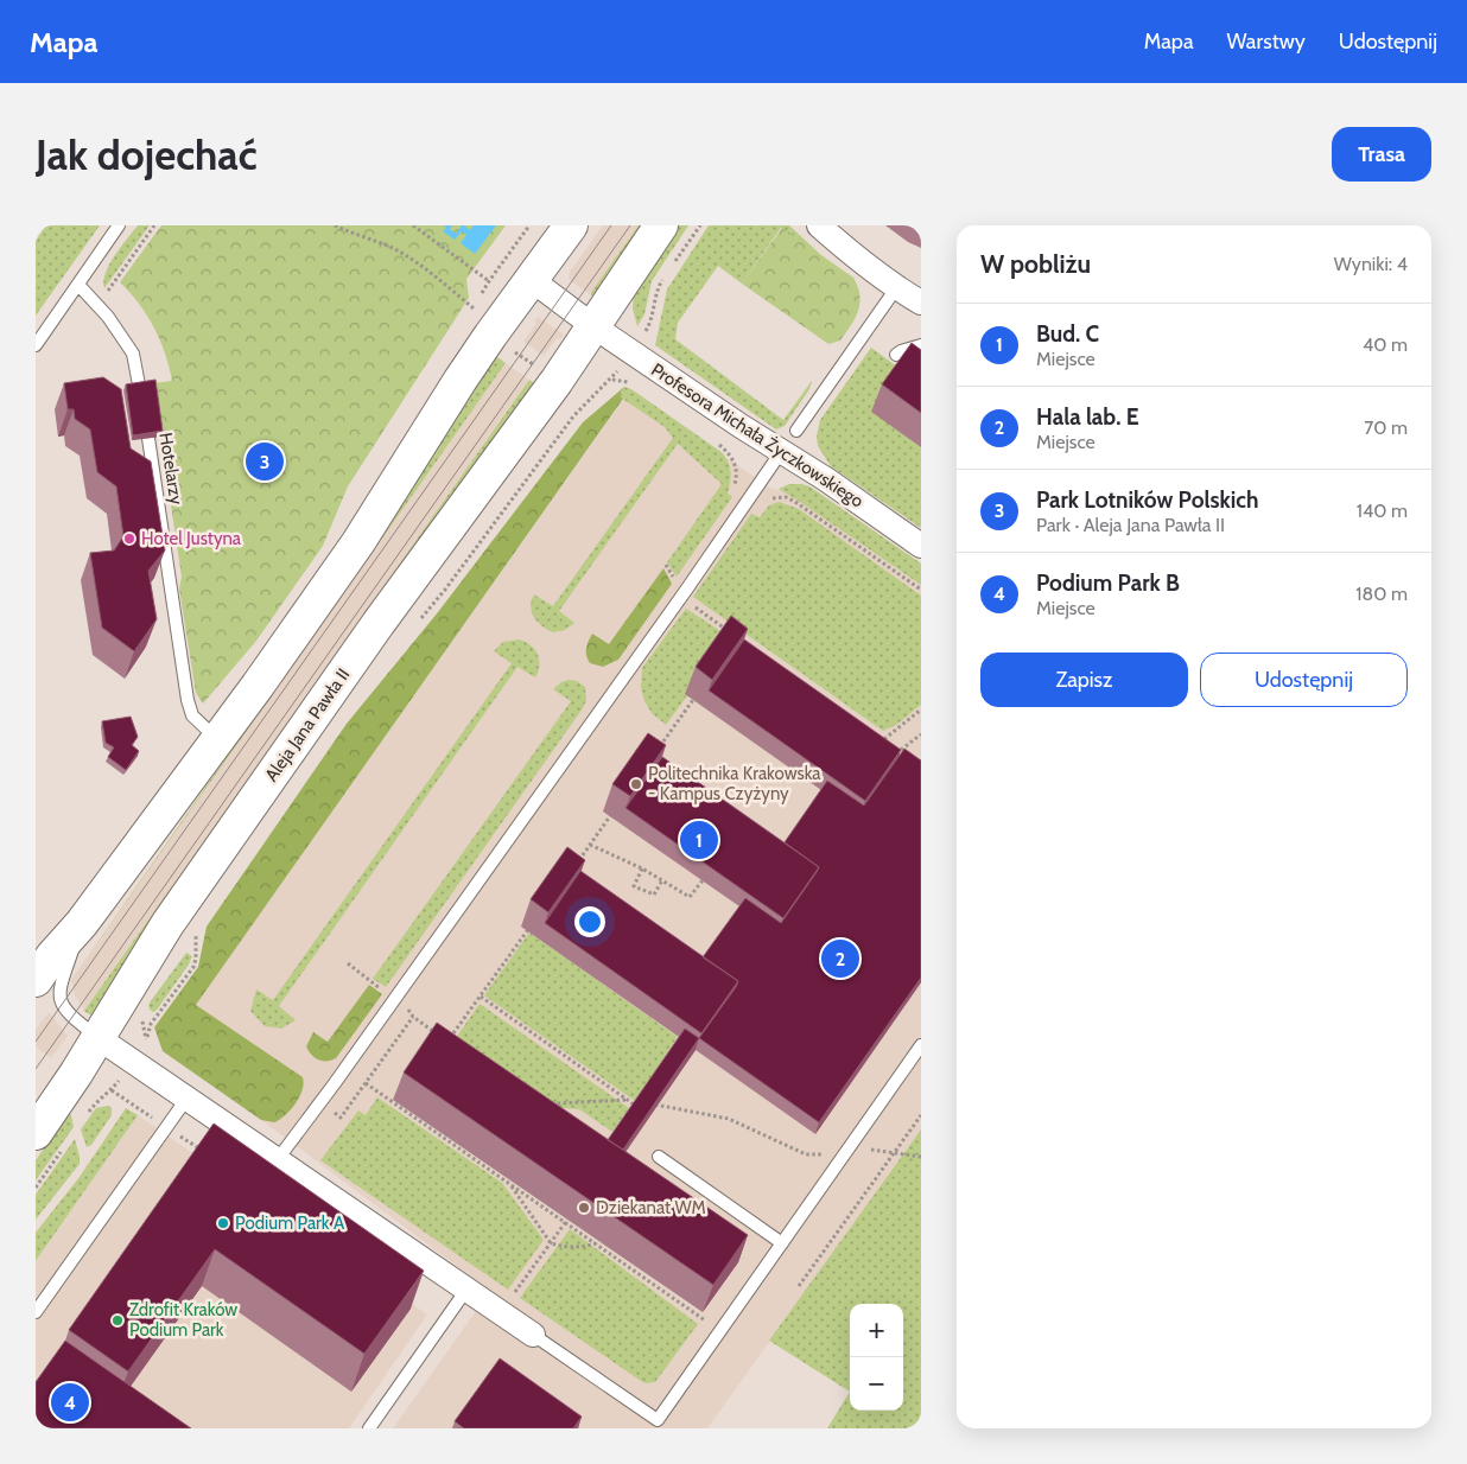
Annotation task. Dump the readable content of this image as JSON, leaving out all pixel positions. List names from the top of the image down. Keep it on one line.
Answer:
{"streets":{"main road":["Aleja Jana Pawła II"],"street":["Profesora Michała Życzkowskiego"],"lane":["Hotelarzy"]},"crossings":[["Profesora Michała Życzkowskiego","Aleja Jana Pawła II"]],"places":["Hotel Justyna","Politechnika Krakowska - Kampus Czyżyny","Dziekanat WM","Podium Park A","Zdrofit Kraków Podium Park"],"page":{"header":"Mapa","nav":["Mapa","Warstwy","Udostępnij"],"buttons":["Trasa",["Zapisz","Udostępnij"]],"title":"Jak dojechać","heading":["W pobliżu","Wyniki: 4"],"list":[{"mark":"1","name":"Bud. C","note":"Miejsce","value":"40 m"},{"mark":"2","name":"Hala lab. E","note":"Miejsce","value":"70 m"},{"mark":"3","name":"Park Lotników Polskich","note":"Park · Aleja Jana Pawła II","value":"140 m"},{"mark":"4","name":"Podium Park B","note":"Miejsce","value":"180 m"}],"pins":["3","1","2","4"],"map_buttons":["+","−"]}}
